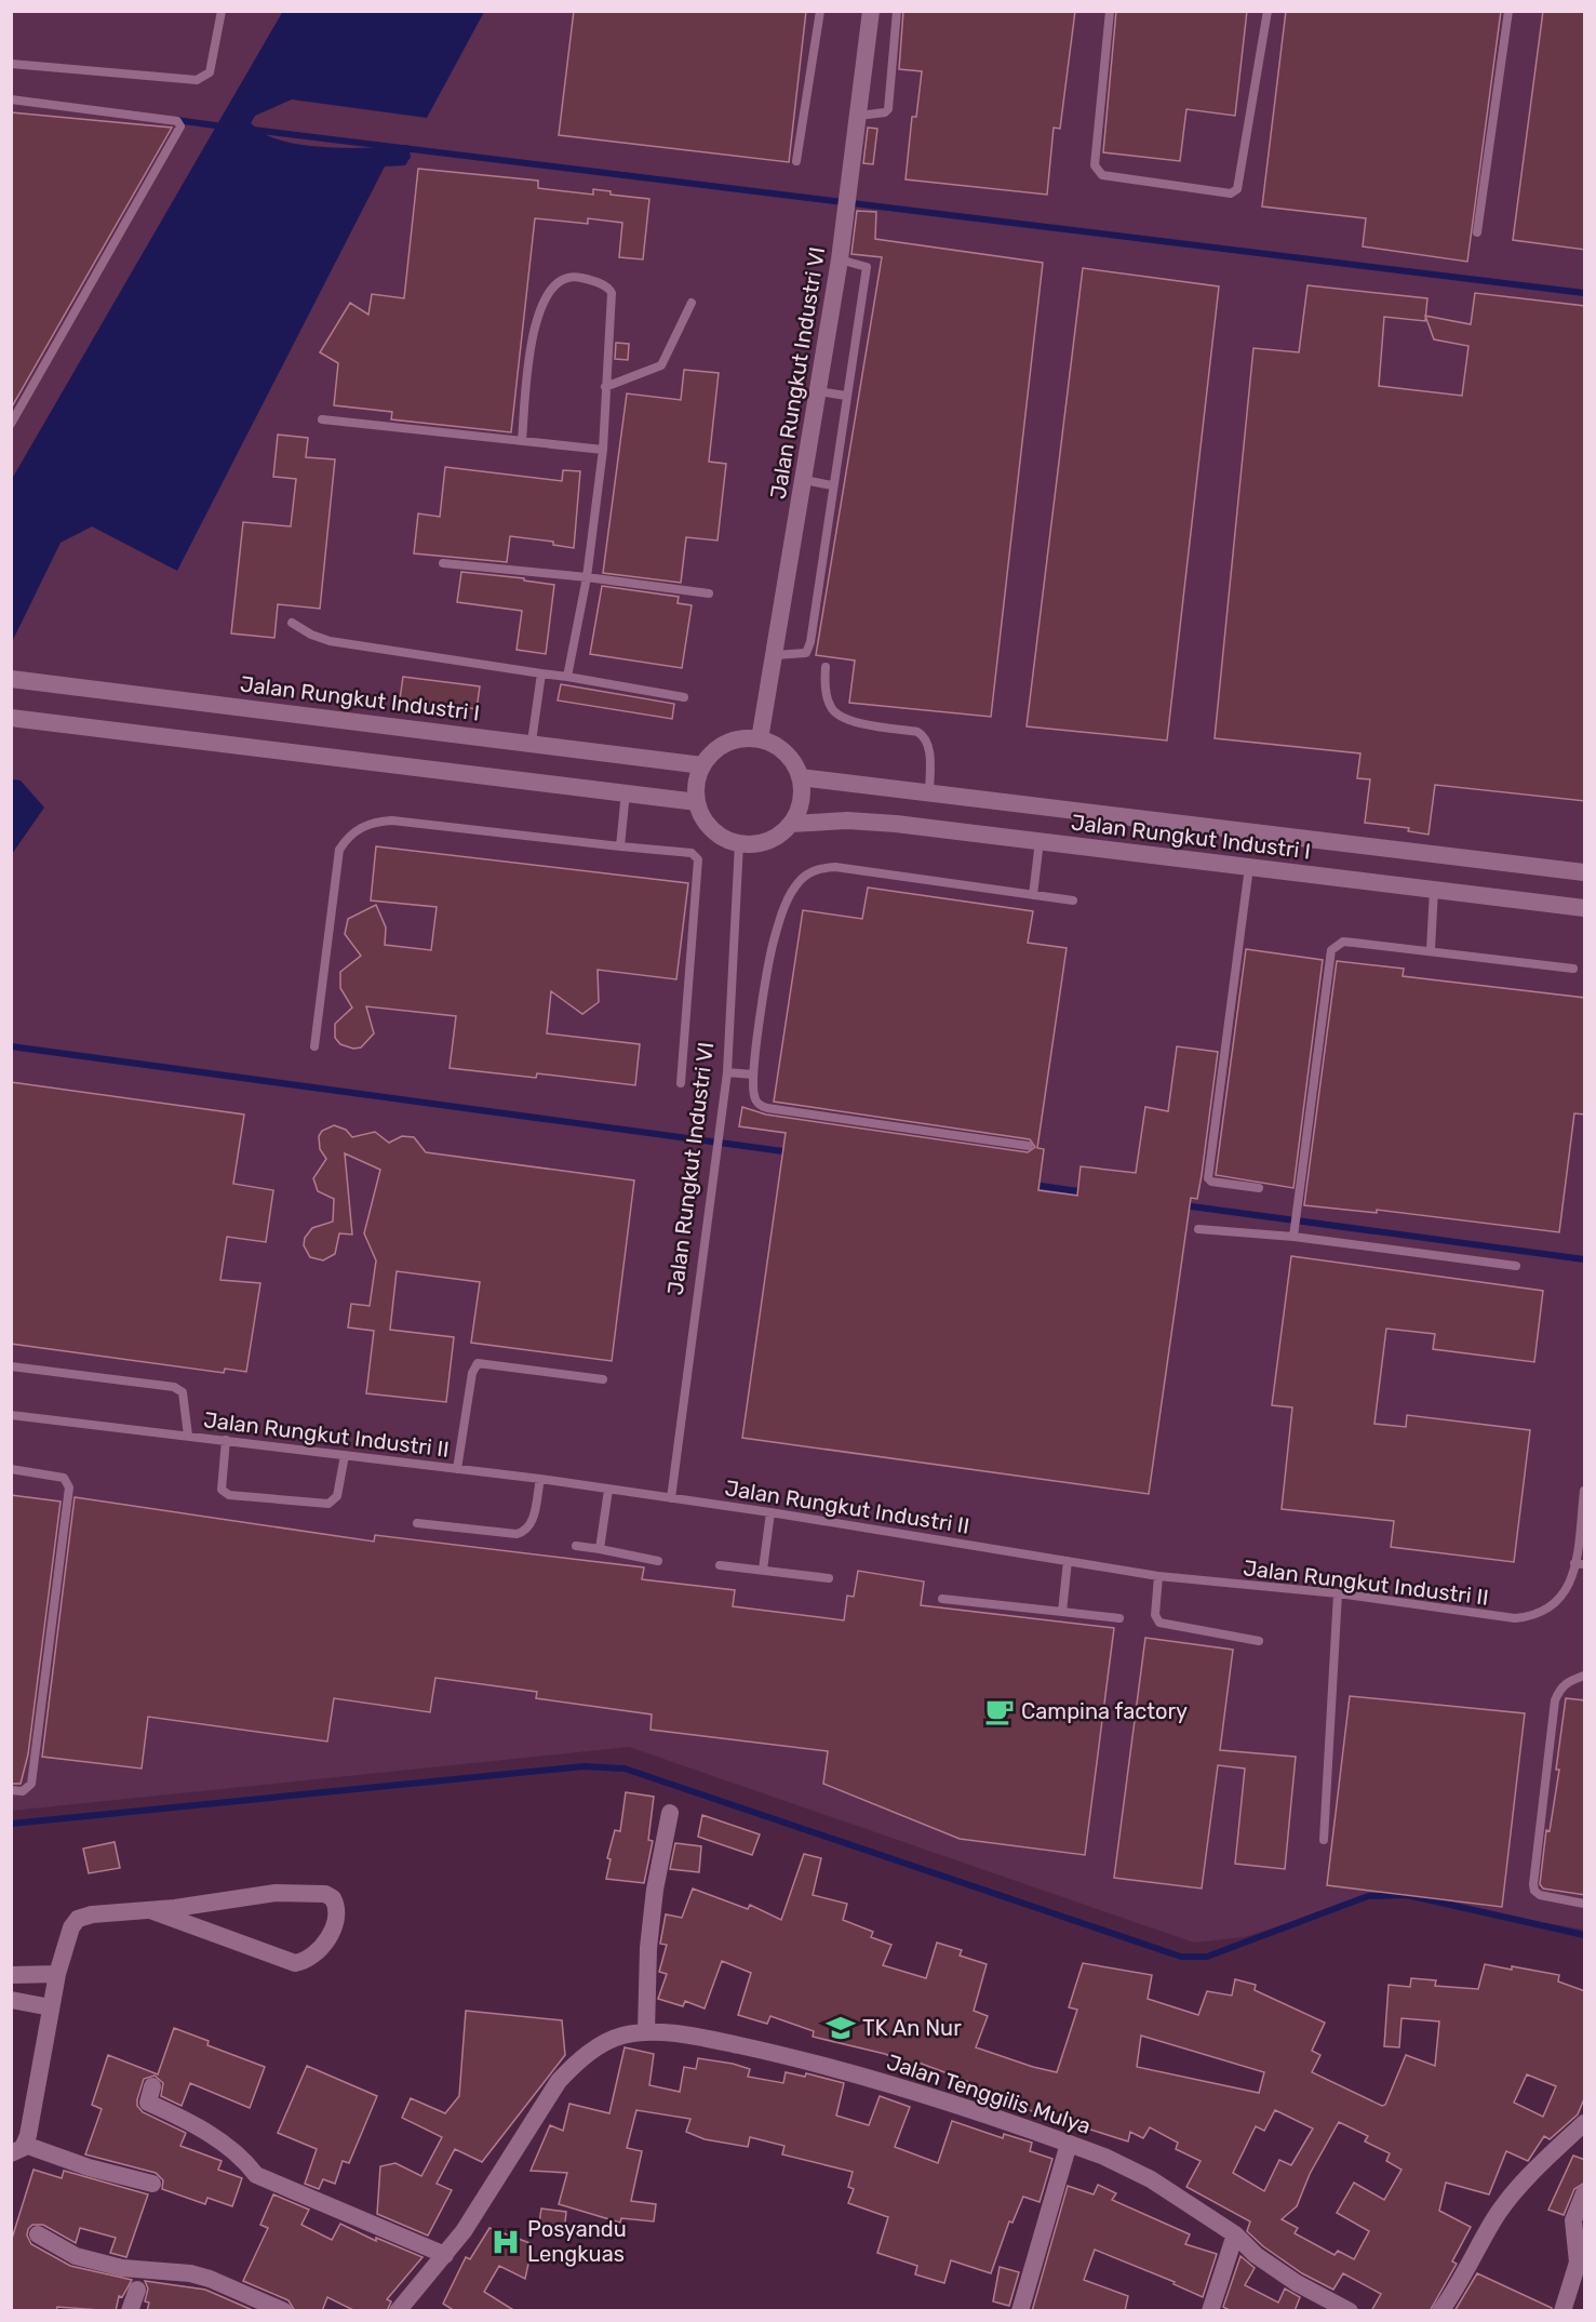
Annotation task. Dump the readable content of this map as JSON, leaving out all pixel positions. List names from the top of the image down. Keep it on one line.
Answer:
{"streets":{"street":["Jalan Rungkut Industri VI","Jalan Rungkut Industri I","Jalan Tenggilis Mulya"],"lane":["Jalan Rungkut Industri II"]},"crossings":[["Jalan Rungkut Industri VI","Jalan Rungkut Industri I"],["Jalan Rungkut Industri VI","Jalan Rungkut Industri II"]],"places":{"cafe":["Campina factory"],"school or university":["TK An Nur"],"hospital":["Posyandu Lengkuas"]}}
